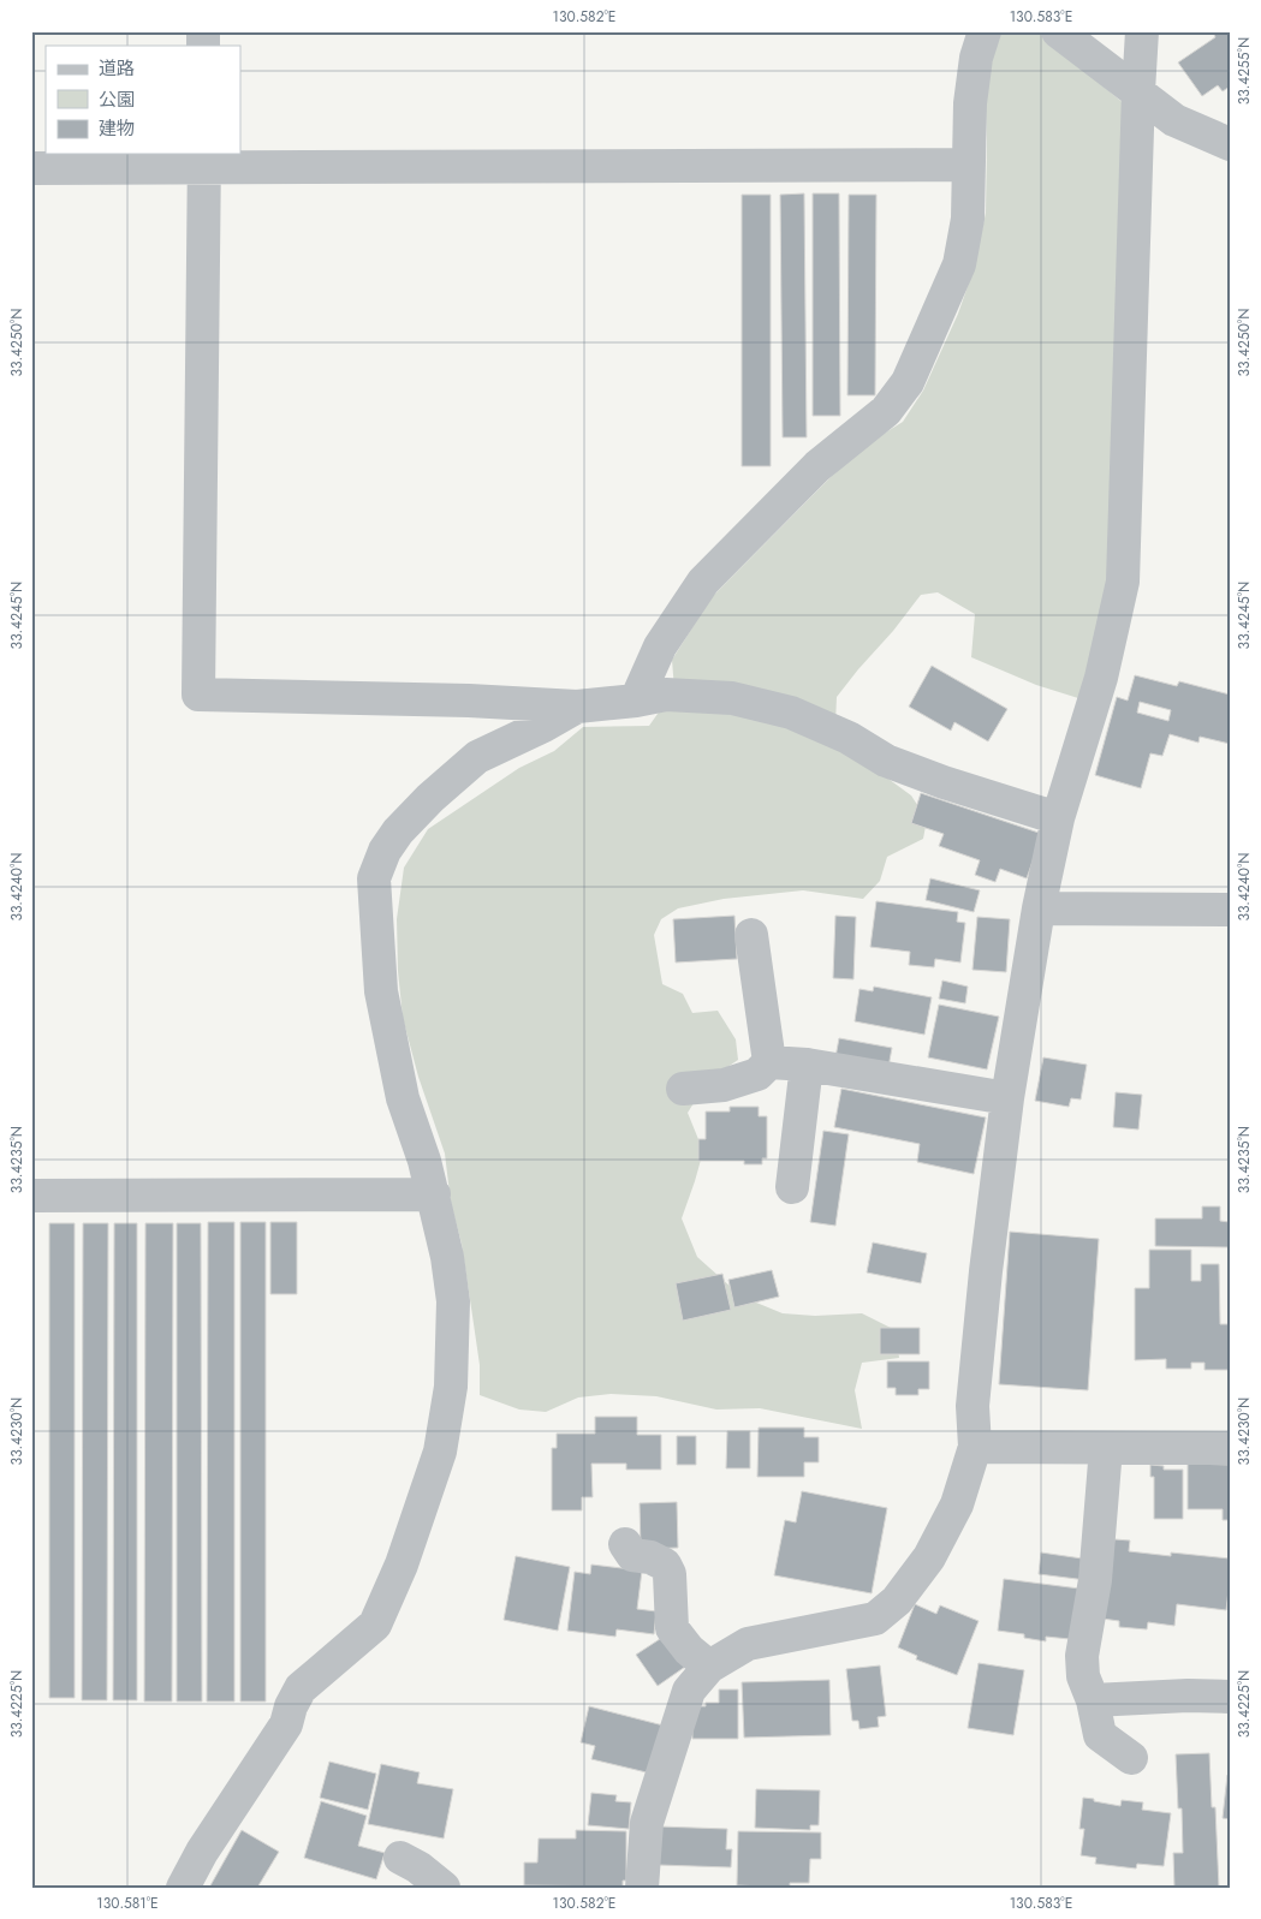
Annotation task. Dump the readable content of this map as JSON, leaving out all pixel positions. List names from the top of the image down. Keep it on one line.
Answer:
{"legend":["道路","公園","建物"],"coordinates":["130.582°E","130.583°E","33.4255°N","33.4250°N","33.4245°N","33.4240°N","33.4235°N","33.4230°N","33.4225°N","130.581°E"]}
